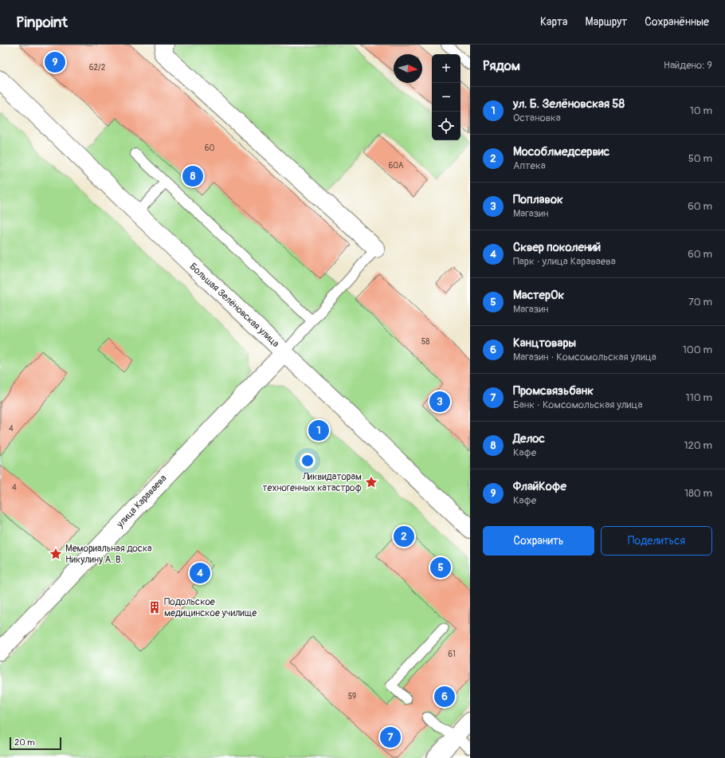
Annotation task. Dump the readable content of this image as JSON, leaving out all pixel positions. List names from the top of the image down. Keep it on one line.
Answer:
{"streets":{"street":["Большая Зелёновская улица","улица Караваева"]},"crossings":[["Большая Зелёновская улица","улица Караваева"]],"places":{"place":["Ликвидаторам техногенных катастроф","Мемориальная доска Никулину А. В."],"building":["Подольское медицинское училище"]},"house_numbers":["62/2","60","60А","58","4","4","61","59"],"scale_bar":"20 m","north":"right","page":{"header":"Pinpoint","nav":["Карта","Маршрут","Сохранённые"],"heading":["Рядом","Найдено: 9"],"pins":["9","8","3","1","2","5","4","6","7"],"map_buttons":["+","−"],"list":[{"mark":"1","name":"ул. Б. Зелёновская 58","note":"Остановка","value":"10 m"},{"mark":"2","name":"Мособлмедсервис","note":"Аптека","value":"50 m"},{"mark":"3","name":"Поплавок","note":"Магазин","value":"60 m"},{"mark":"4","name":"Сквер поколений","note":"Парк · улица Караваева","value":"60 m"},{"mark":"5","name":"МастерОк","note":"Магазин","value":"70 m"},{"mark":"6","name":"Канцтовары","note":"Магазин · Комсомольская улица","value":"100 m"},{"mark":"7","name":"Промсвязьбанк","note":"Банк · Комсомольская улица","value":"110 m"},{"mark":"8","name":"Делос","note":"Кафе","value":"120 m"},{"mark":"9","name":"ФлайКофе","note":"Кафе","value":"180 m"}],"buttons":["Сохранить","Поделиться"],"scale":"20 m"}}
